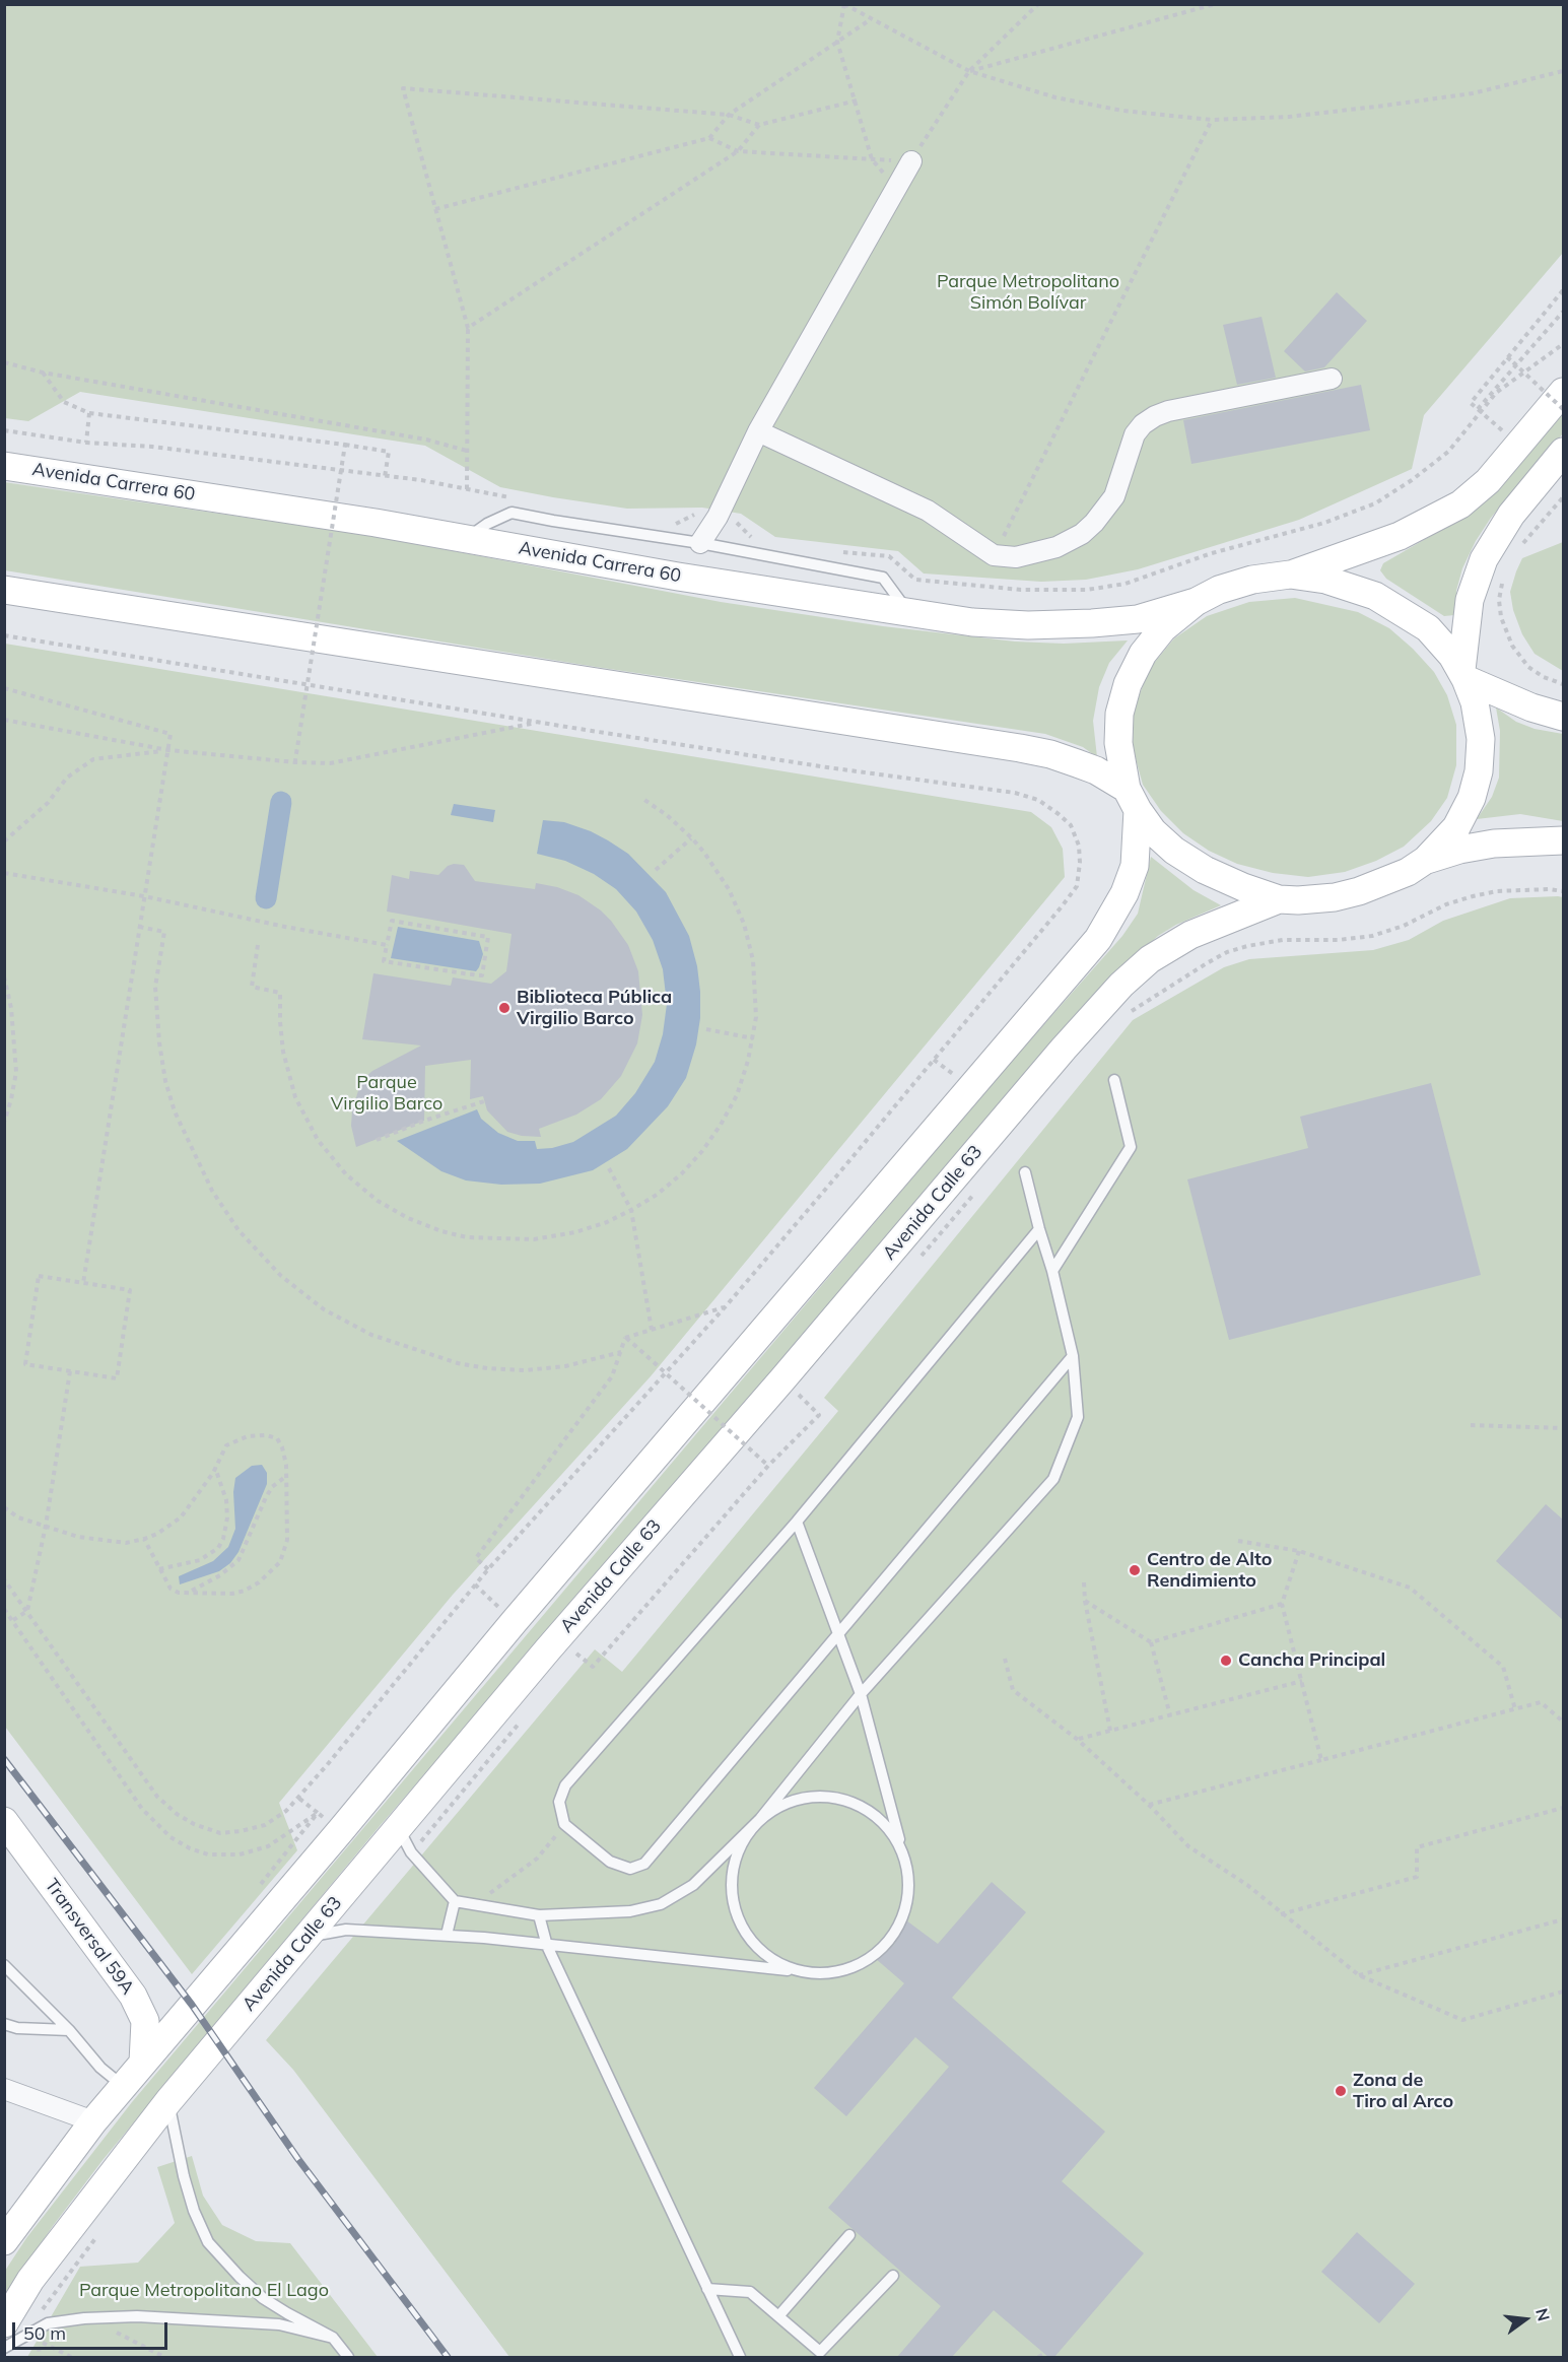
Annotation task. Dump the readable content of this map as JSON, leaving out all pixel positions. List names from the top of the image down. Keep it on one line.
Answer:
{"streets":{"main road":["Avenida Carrera 60","Avenida Calle 63","Transversal 59A"]},"parks":["Parque Metropolitano Simón Bolívar","Parque Virgilio Barco","Parque Metropolitano El Lago"],"places":["Biblioteca Pública Virgilio Barco","Centro de Alto Rendimiento","Cancha Principal","Zona de Tiro al Arco"],"scale_bar":"50 m","north":"right"}
